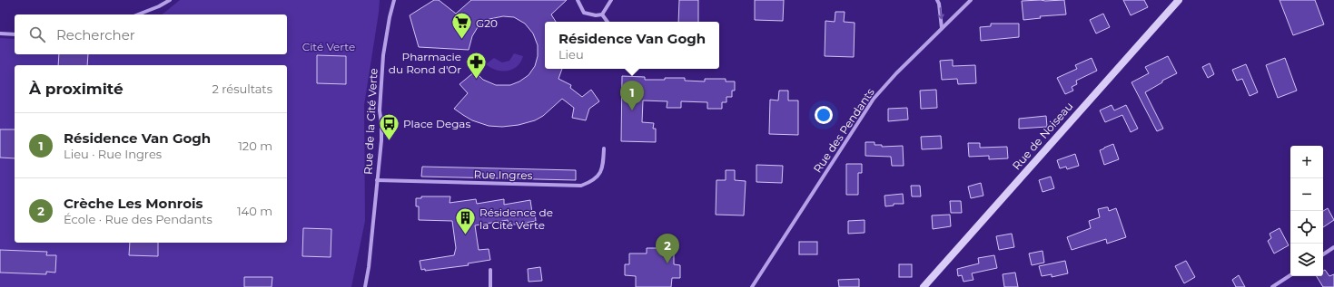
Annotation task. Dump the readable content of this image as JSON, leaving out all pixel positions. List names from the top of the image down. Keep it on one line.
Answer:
{"streets":{"street":["Rue de la Cité Verte","Rue des Pendants","Rue de Noiseau","Rue Ingres"]},"crossings":[["Rue de la Cité Verte","Rue Ingres"]],"parks":["Cité Verte"],"places":{"supermarket":["G20"],"pharmacy":["Pharmacie du Rond d'Or"],"bus stop":["Place Degas"],"building":["Résidence de la Cité Verte"]},"page":{"search":"Rechercher","popup":["Résidence Van Gogh","Lieu"],"heading":["À proximité","2 résultats"],"pins":["1","2"],"list":[{"mark":"1","name":"Résidence Van Gogh","note":"Lieu · Rue Ingres","value":"120 m"},{"mark":"2","name":"Crèche Les Monrois","note":"École · Rue des Pendants","value":"140 m"}],"map_buttons":["+","−"]}}
